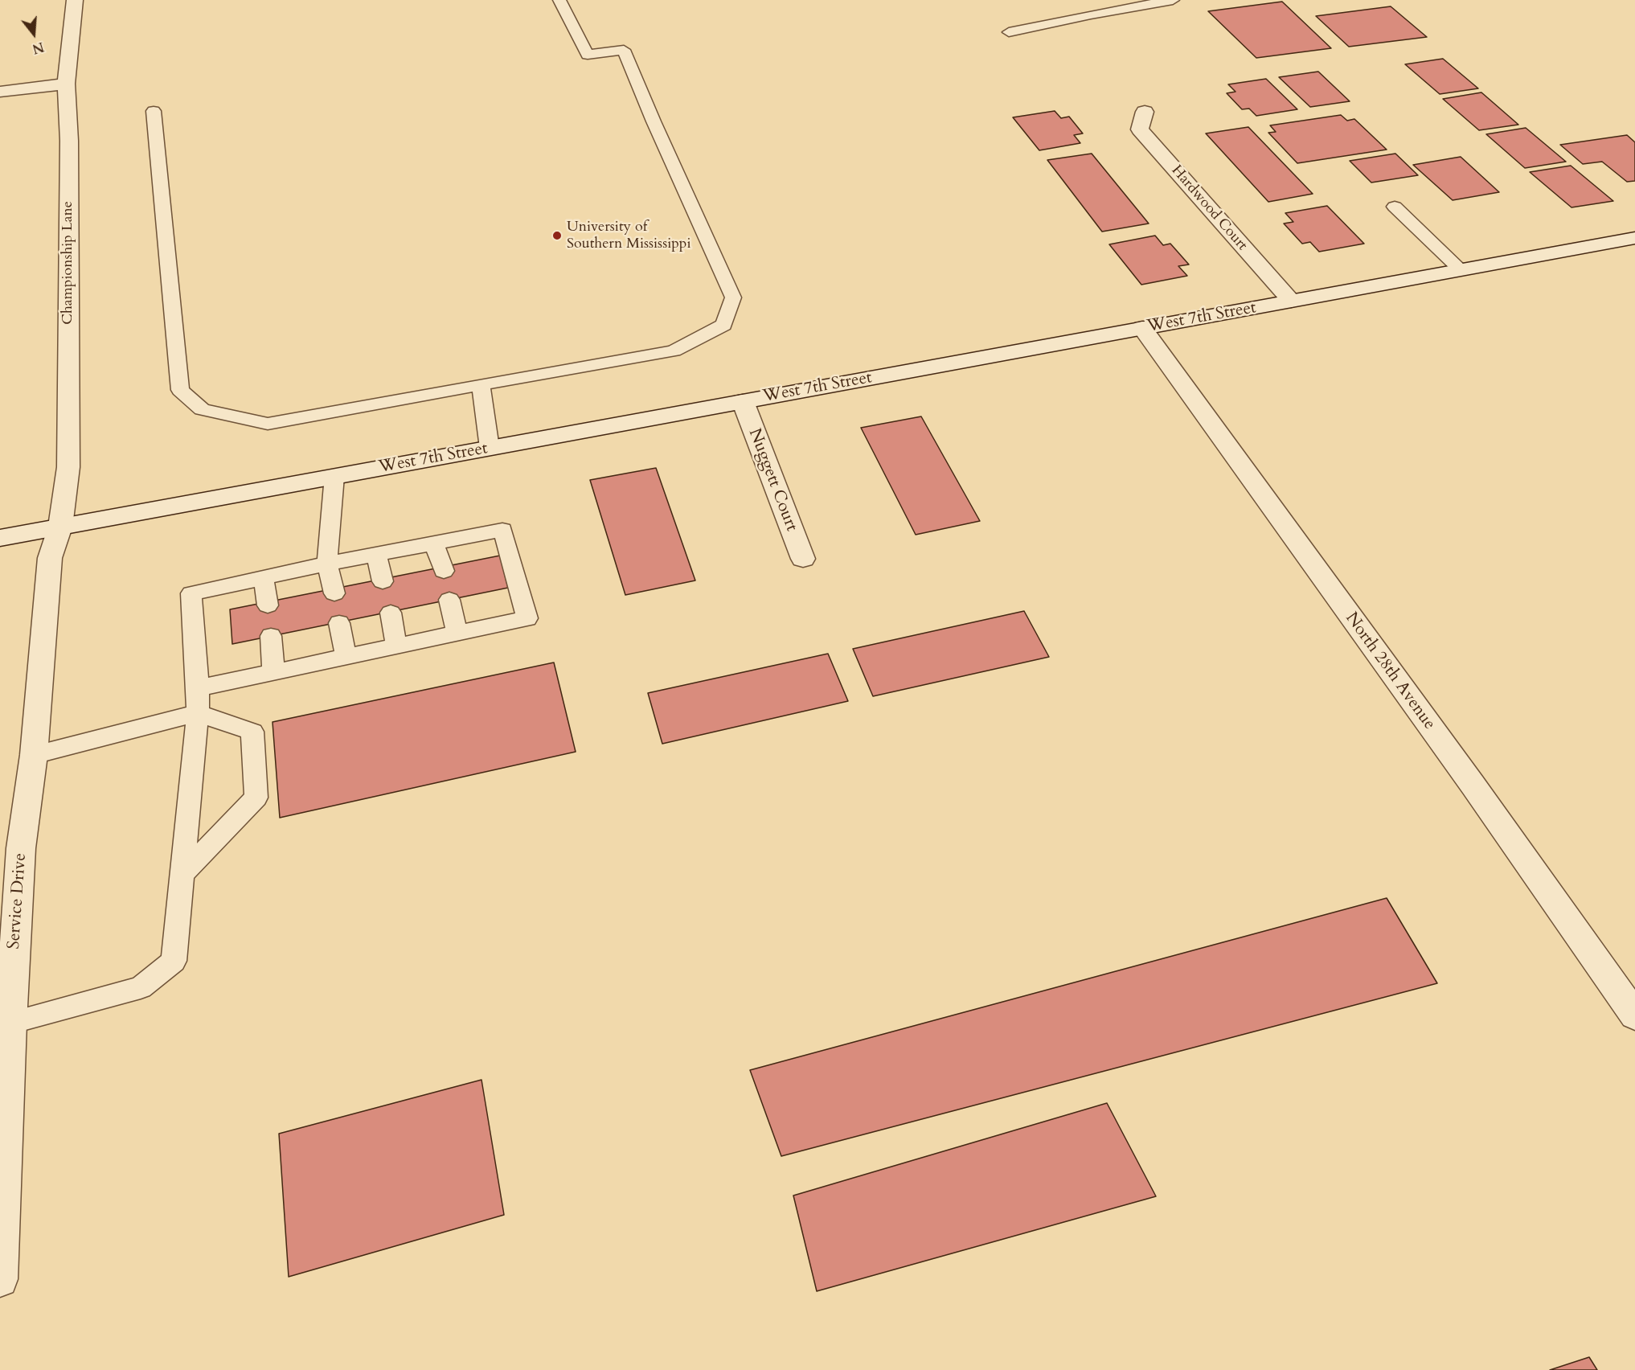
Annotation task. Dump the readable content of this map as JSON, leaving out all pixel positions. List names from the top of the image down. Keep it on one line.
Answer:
{"streets":{"street":["Hardwood Court","Championship Lane","West 7th Street","Nuggett Court","North 28th Avenue","Service Drive"]},"crossings":[["Hardwood Court","West 7th Street"],["Championship Lane","West 7th Street"],["Championship Lane","Service Drive"],["West 7th Street","Nuggett Court"],["West 7th Street","North 28th Avenue"],["West 7th Street","Service Drive"]],"places":["University of Southern Mississippi"],"north":"bottom"}
